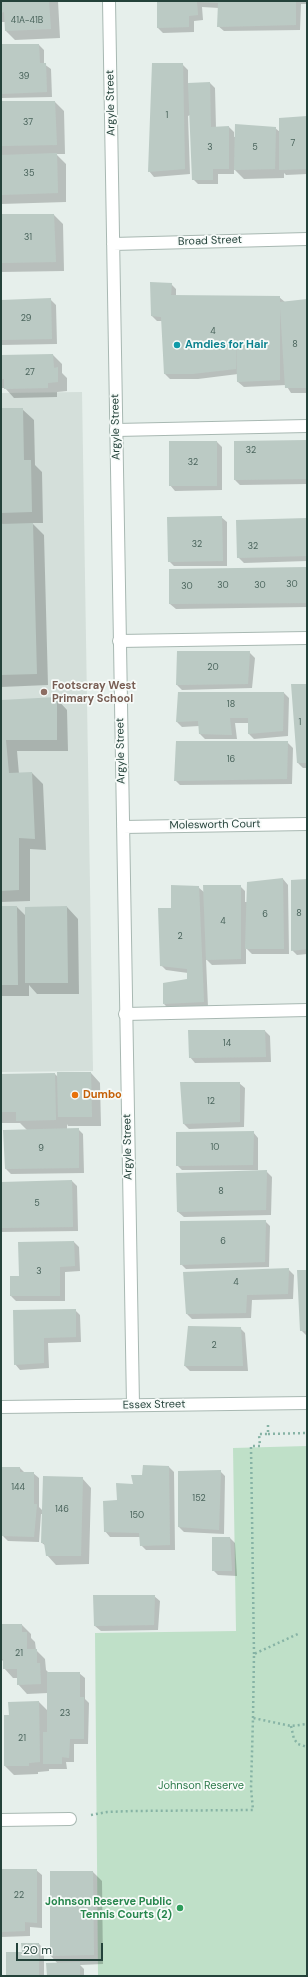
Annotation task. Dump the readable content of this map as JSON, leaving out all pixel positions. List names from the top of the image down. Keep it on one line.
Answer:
{"streets":{"street":["Argyle Street","Broad Street","Molesworth Court","Essex Street"]},"crossings":[["Argyle Street","Broad Street"],["Argyle Street","Molesworth Court"],["Argyle Street","Essex Street"]],"parks":["Johnson Reserve"],"places":["Amdies for Hair","Footscray West Primary School","Dumbo","Johnson Reserve Public Tennis Courts (2)"],"house_numbers":["41A-41B","39","1","37","7","3","5","35","31","29","4","8","27","32","32","32","32","30","30","30","30","20","18","1","16","8","6","4","2","14","12","10","9","8","5","6","3","4","2","144","152","146","150","21","23","21","22"],"scale_bar":"20 m"}
